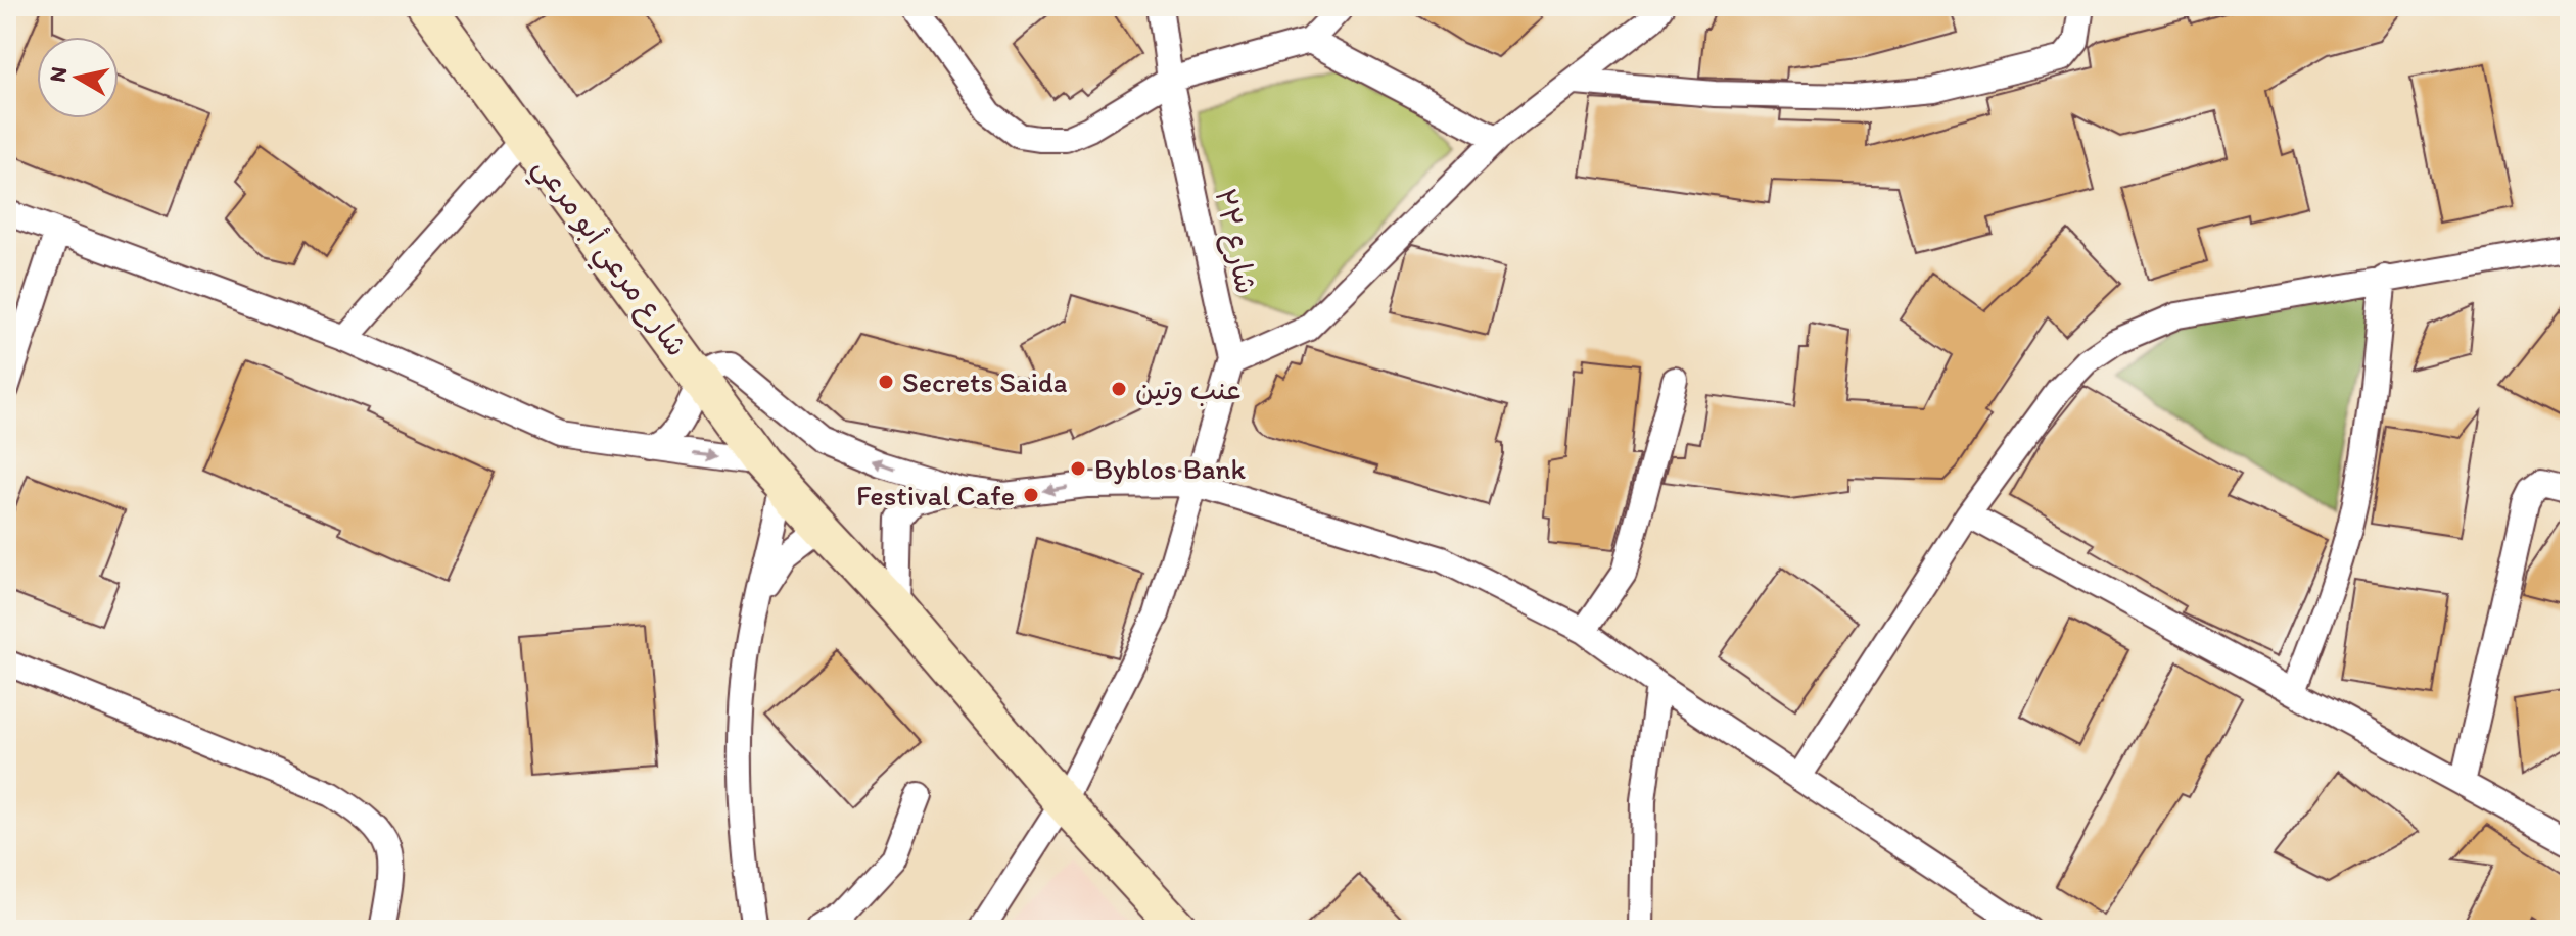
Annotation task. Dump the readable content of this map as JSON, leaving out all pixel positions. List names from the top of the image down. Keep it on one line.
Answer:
{"streets":{"main road":["شارع مرعي أبو مرعي"],"street":["شارع ٣٣"]},"crossings":[["شارع ٣٣","شارع مرعي أبو مرعي"]],"places":["Secrets Saida","عنب وتين","Byblos Bank","Festival Cafe"],"north":"left"}
